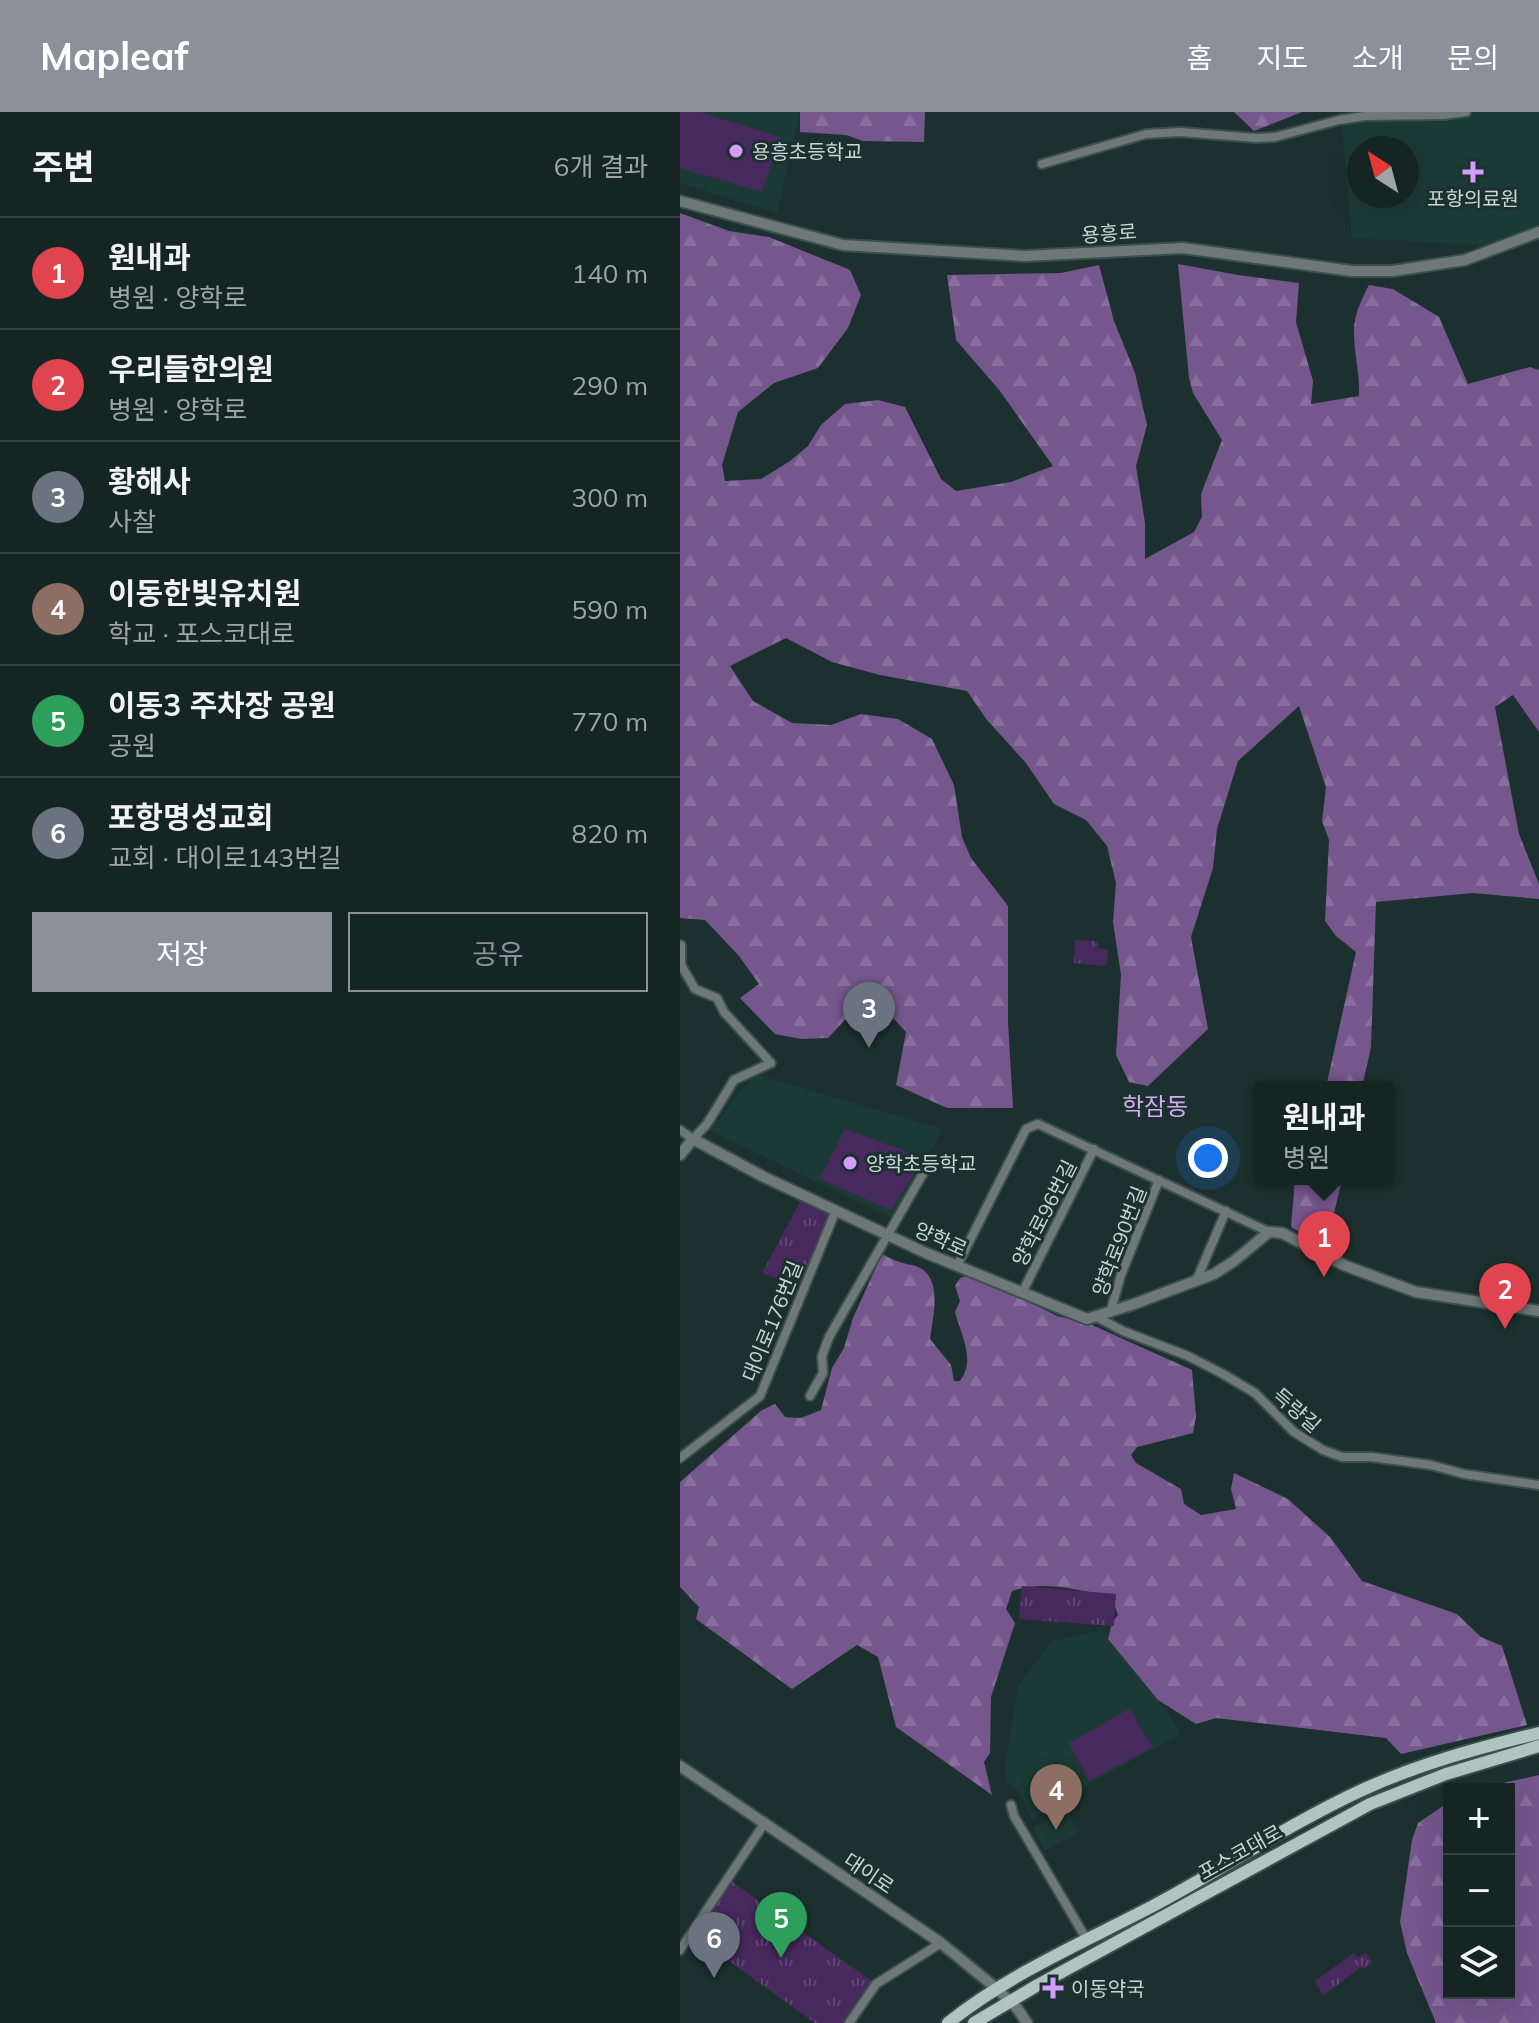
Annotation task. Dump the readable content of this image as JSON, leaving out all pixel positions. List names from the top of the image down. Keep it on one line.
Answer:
{"streets":{"main road":["포스코대로"],"street":["용흥로","양학로96번길","양학로","양학로90번길","대이로176번길","득량길","대이로"]},"crossings":[["양학로96번길","양학로"],["양학로96번길","양학로90번길"],["양학로","대이로176번길"],["양학로","득량길"],["포스코대로","대이로"]],"districts":["학잠동"],"places":{"other":["용흥초등학교","양학초등학교"],"health":["포항의료원","이동약국"]},"north":"top left","page":{"header":"Mapleaf","nav":["홈","지도","소개","문의"],"heading":["주변","6개 결과"],"list":[{"mark":"1","name":"원내과","note":"병원 · 양학로","value":"140 m"},{"mark":"2","name":"우리들한의원","note":"병원 · 양학로","value":"290 m"},{"mark":"3","name":"황해사","note":"사찰","value":"300 m"},{"mark":"4","name":"이동한빛유치원","note":"학교 · 포스코대로","value":"590 m"},{"mark":"5","name":"이동3 주차장 공원","note":"공원","value":"770 m"},{"mark":"6","name":"포항명성교회","note":"교회 · 대이로143번길","value":"820 m"}],"buttons":["저장","공유"],"pins":["3","1","2","4","5","6"],"popup":["원내과","병원"],"map_buttons":["+","−"]}}
